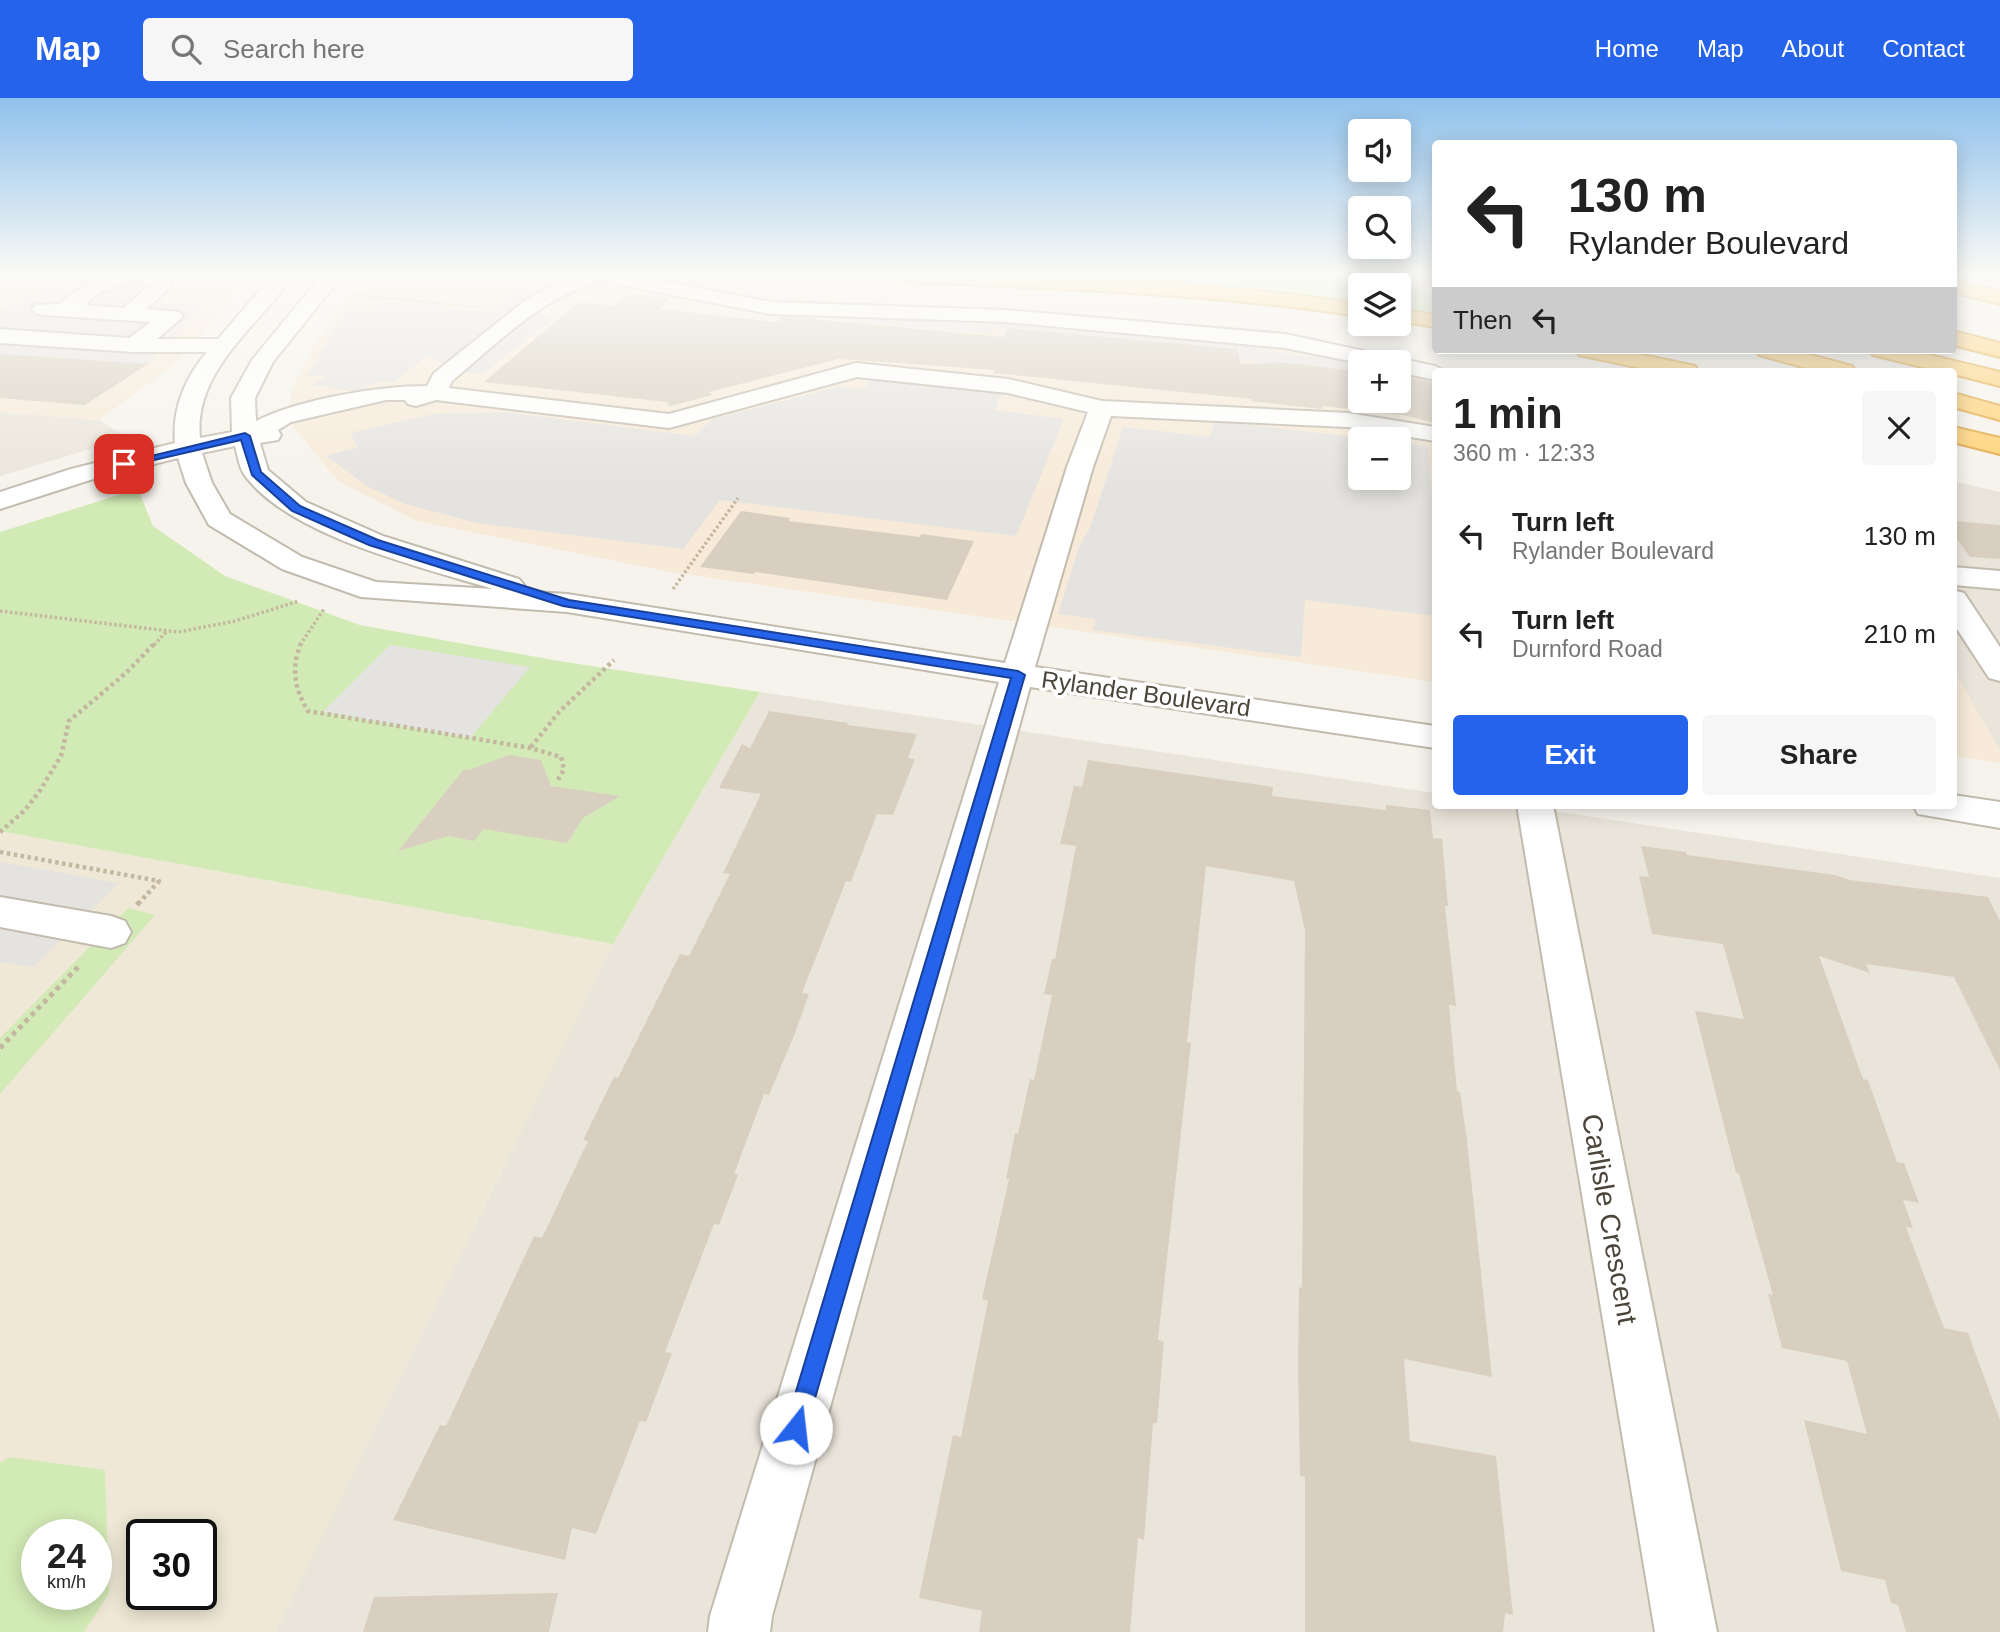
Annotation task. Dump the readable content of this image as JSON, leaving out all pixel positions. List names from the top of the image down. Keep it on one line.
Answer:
{"streets":{"street":["Rylander Boulevard","Carlisle Crescent"]},"page":{"header":"Map","search":"Search here","nav":["Home","Map","About","Contact"],"map_buttons":["+","−"],"turn":["130 m","Rylander Boulevard"],"then":"Then","heading":["1 min","360 m · 12:33"],"list":[{"name":"Turn left","note":"Rylander Boulevard","value":"130 m"},{"name":"Turn left","note":"Durnford Road","value":"210 m"}],"buttons":["Exit","Share"],"speed":"24 km/h","limit":"30"}}
